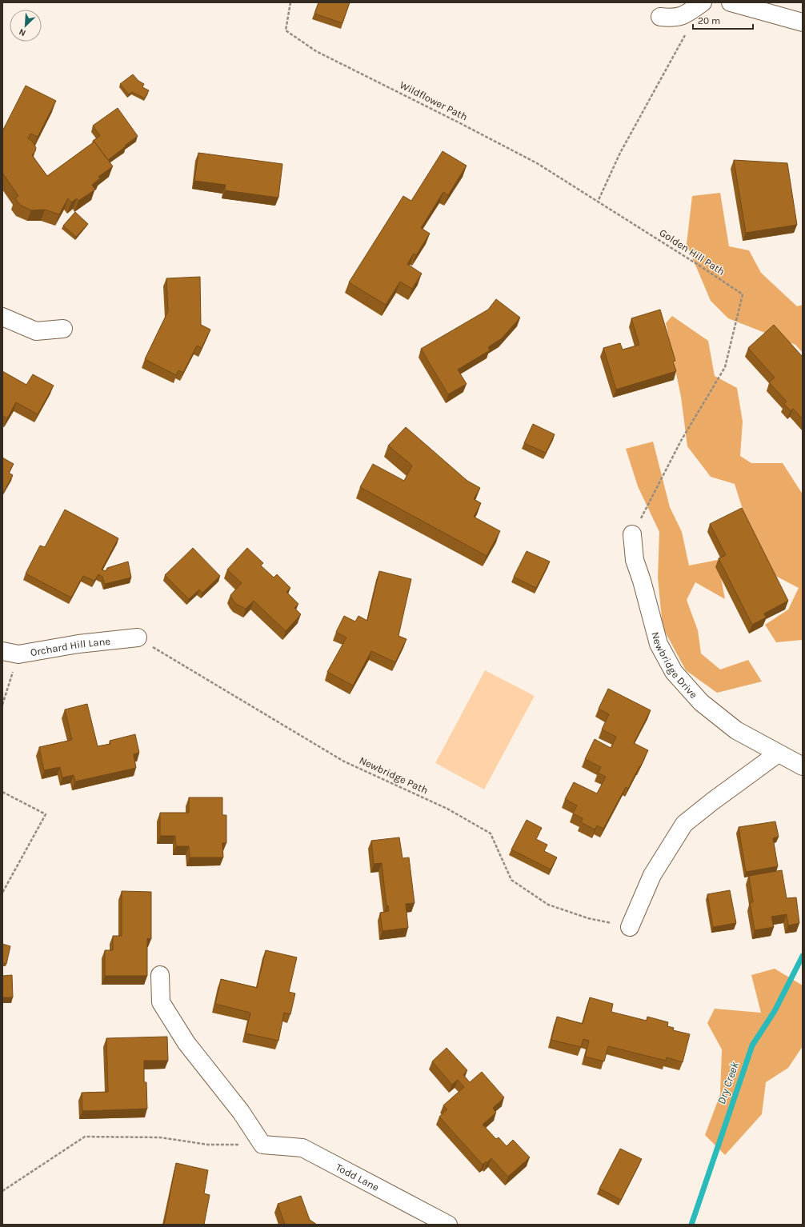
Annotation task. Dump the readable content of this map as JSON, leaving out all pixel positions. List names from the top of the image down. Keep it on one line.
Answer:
{"streets":{"street":["Orchard Hill Lane","Newbridge Drive","Todd Lane"],"path":["Wildflower Path","Golden Hill Path","Newbridge Path"]},"crossings":[["Wildflower Path","Golden Hill Path"],["Golden Hill Path","Newbridge Drive"],["Orchard Hill Lane","Newbridge Path"]],"water":["Dry Creek"],"scale_bar":"20 m","north":"bottom left"}
